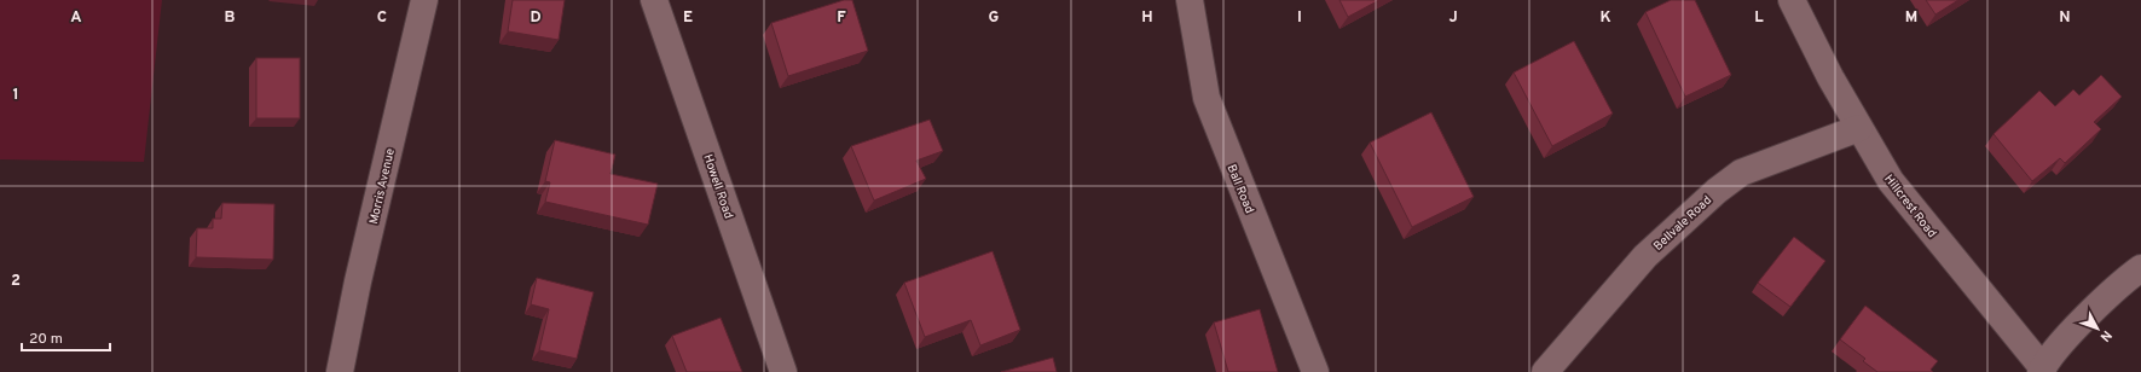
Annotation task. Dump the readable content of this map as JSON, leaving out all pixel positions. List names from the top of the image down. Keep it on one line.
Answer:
{"streets":{"street":["Morris Avenue","Howell Road","Ball Road","Hillcrest Road","Bellvale Road"]},"crossings":[["Hillcrest Road","Bellvale Road"]],"scale_bar":"20 m","north":"bottom right","grid":{"columns":["A","B","C","D","E","F","G","H","I","J","K","L","M","N"],"rows":["1","2"]}}
